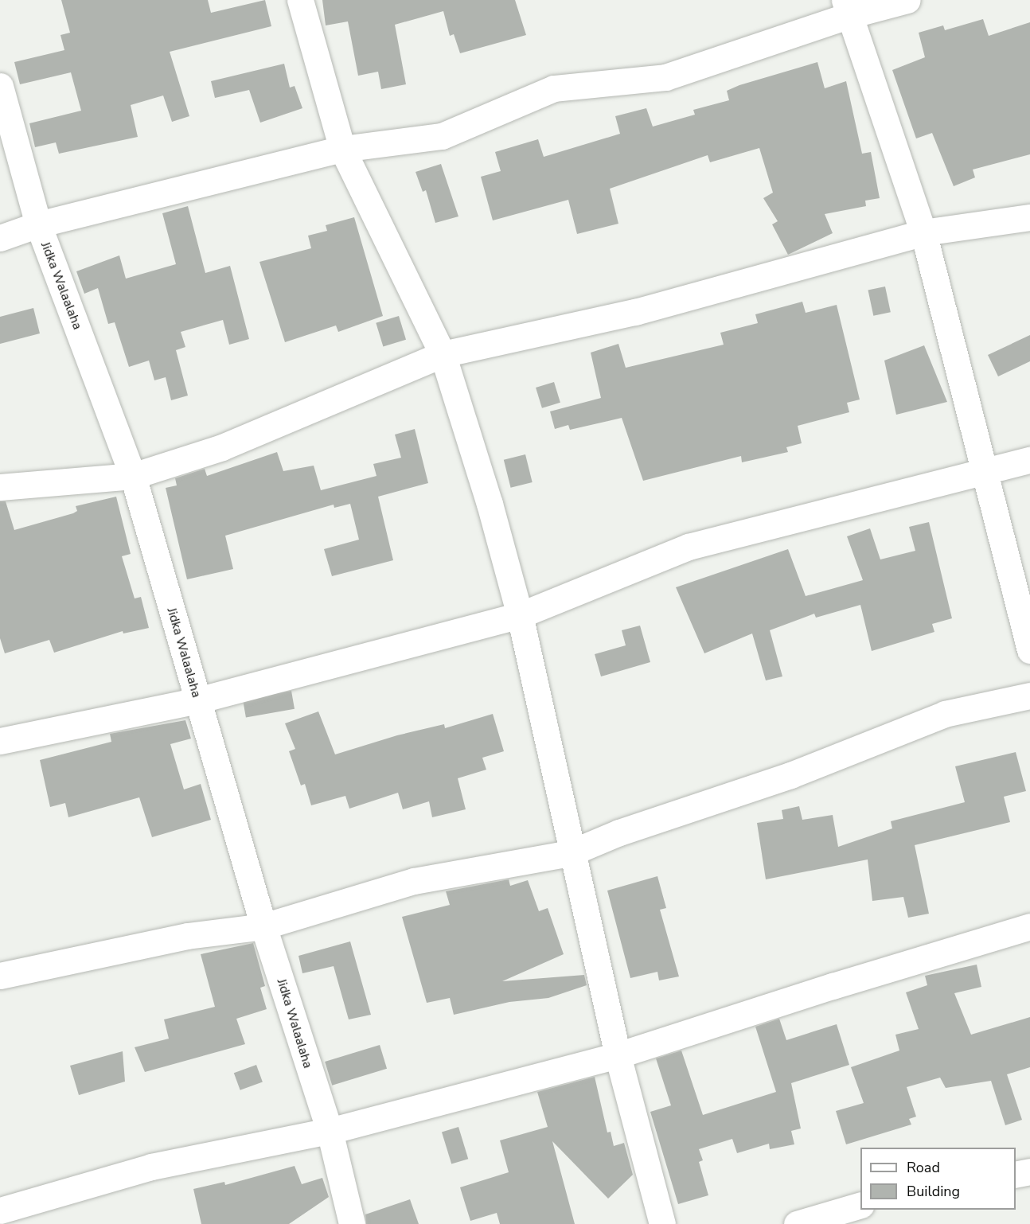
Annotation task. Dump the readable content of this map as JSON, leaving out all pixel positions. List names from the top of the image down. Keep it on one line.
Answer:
{"streets":{"street":["Jidka Walaalaha"]},"legend":["Road","Building"]}
